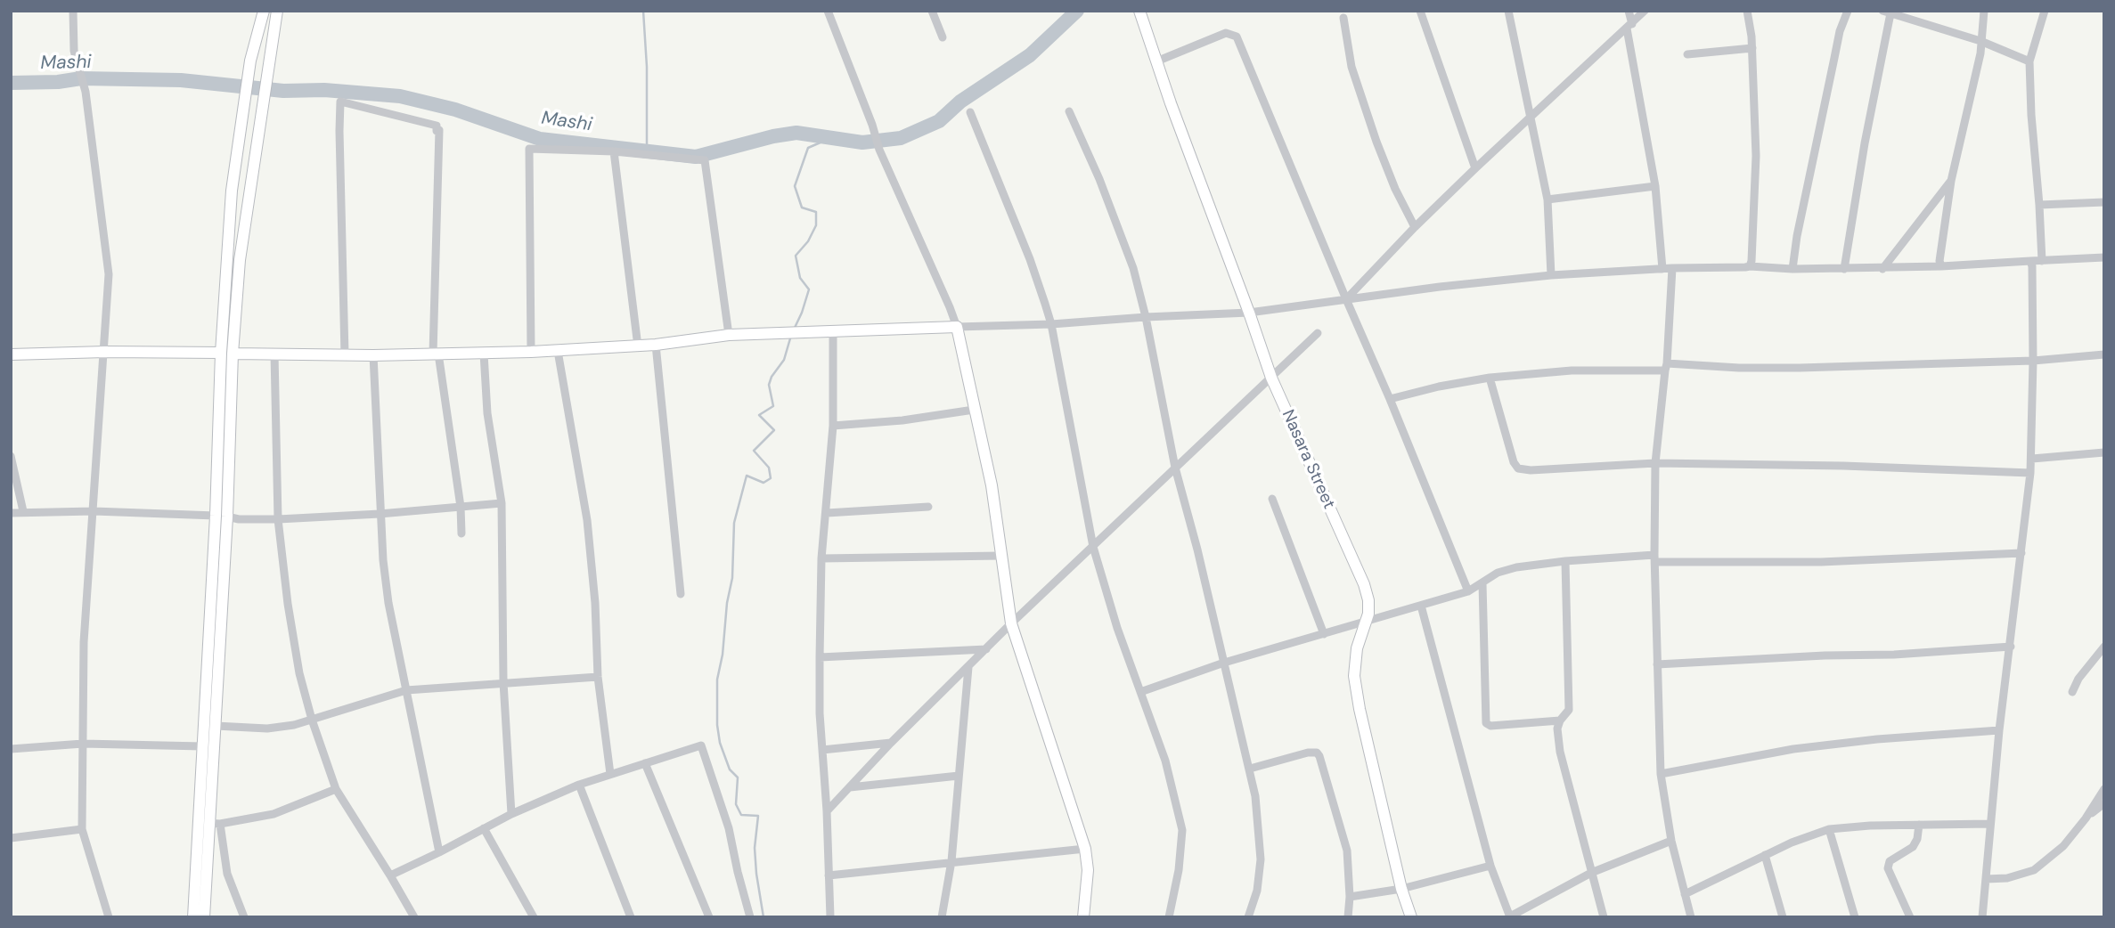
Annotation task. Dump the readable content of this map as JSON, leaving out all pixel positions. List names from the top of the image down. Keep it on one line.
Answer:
{"streets":{"street":["Nasara Street"]},"water":["Mashi"]}
